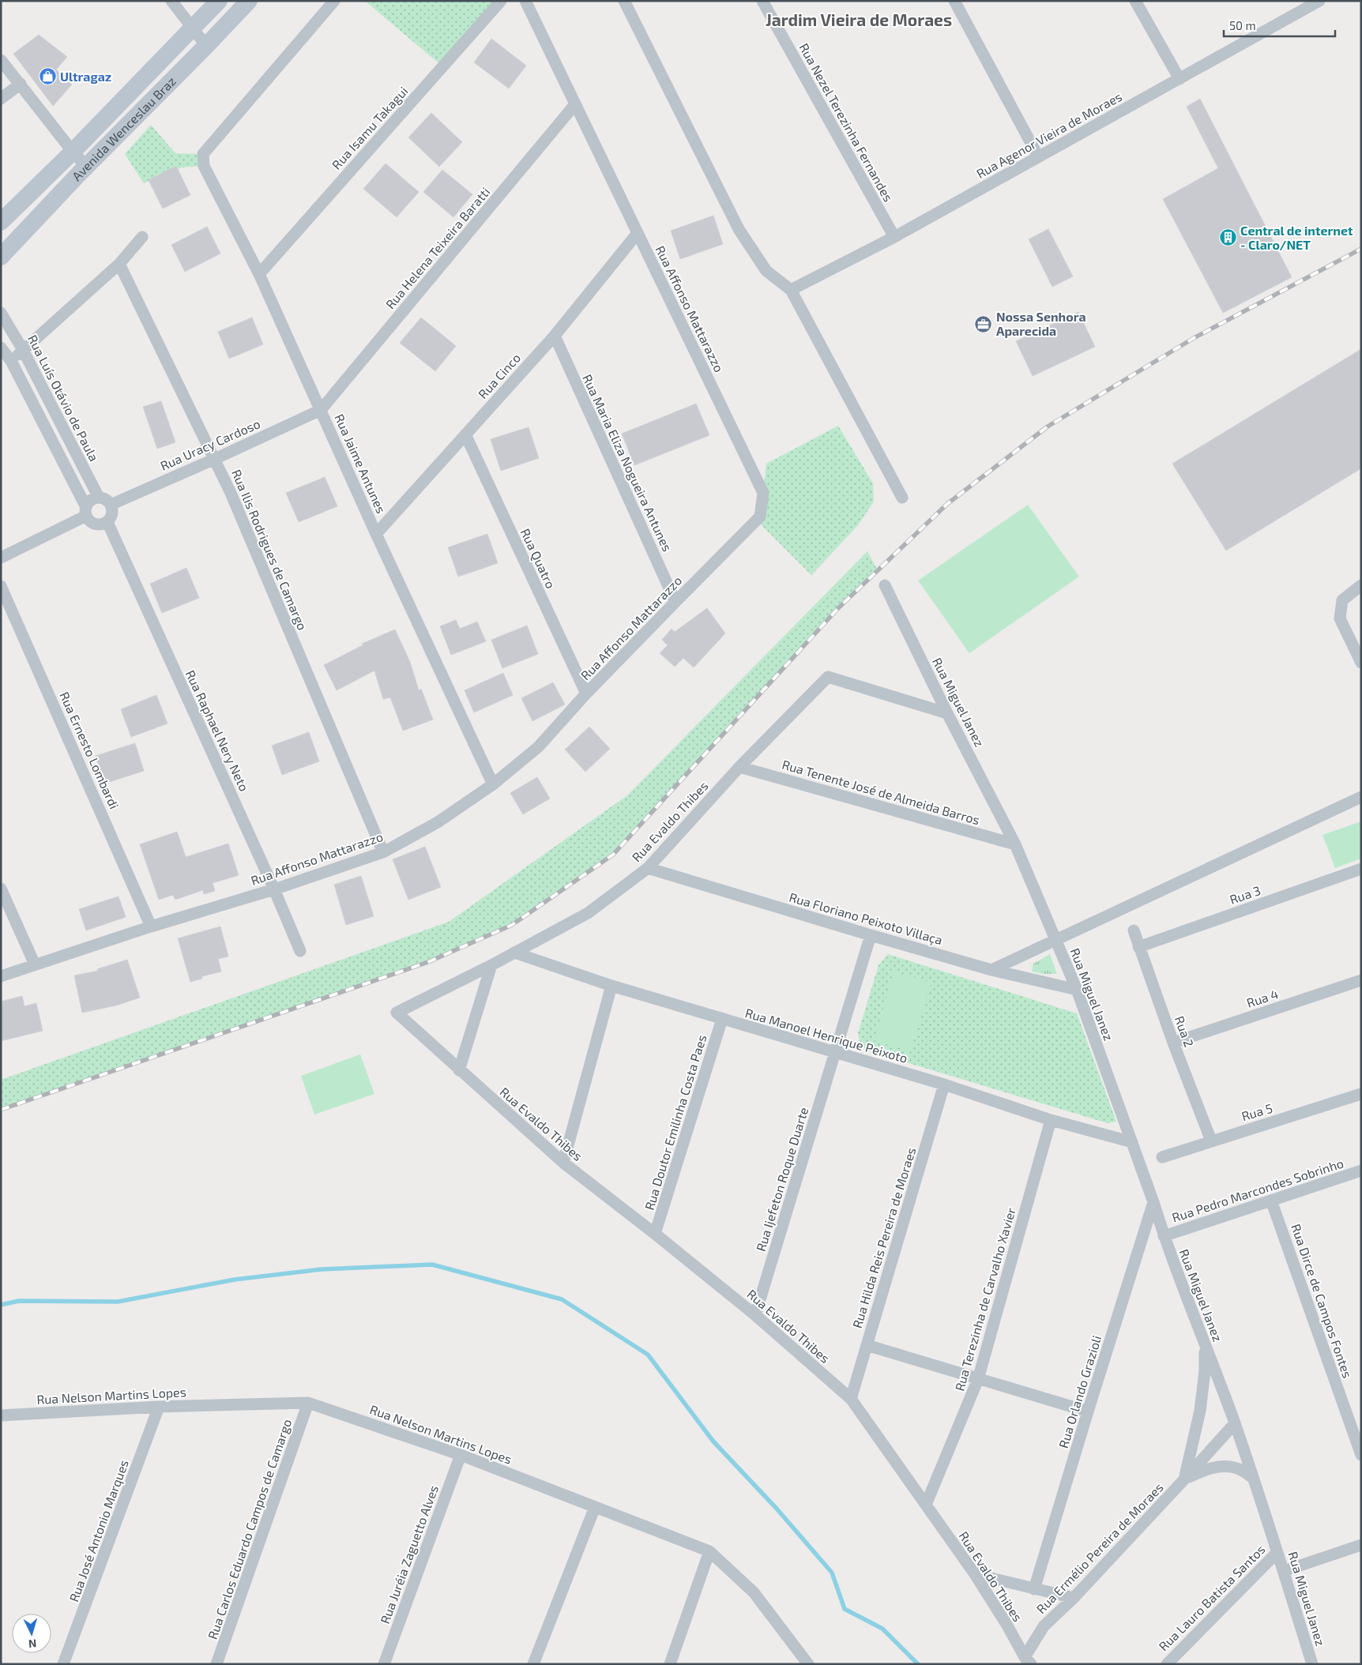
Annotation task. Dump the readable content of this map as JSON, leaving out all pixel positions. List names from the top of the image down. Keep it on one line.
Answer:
{"streets":{"main road":["Avenida Wenceslau Braz"],"street":["Rua Nezel Terezinha Fernandes","Rua Isamu Takagui","Rua Agenor Vieira de Moraes","Rua Helena Teixeira Baratti","Rua Affonso Mattarazzo","Rua Cinco","Rua Luís Otávio de Paula","Rua Uracy Cardoso","Rua Maria Eliza Nogueira Antunes","Rua Jaime Antunes","Rua Ilis Rodrigues de Camargo","Rua Quatro","Rua Miguel Janez","Rua Raphael Nery Neto","Rua Ernesto Lombardi","Rua Tenente José de Almeida Barros","Rua Evaldo Thibes","Rua 3","Rua Floriano Peixoto Villaça","Rua 4","Rua 2","Rua Manoel Henrique Peixoto","Rua 5","Rua Doutor Emilinha Costa Paes","Rua Ijefeton Roque Duarte","Rua Pedro Marcondes Sobrinho","Rua Hilda Reis Pereira de Moraes","Rua Terezinha de Carvalho Xavier","Rua Dirce de Campos Fontes","Rua Orlando Grazioli","Rua Nelson Martins Lopes","Rua Carlos Eduardo Campos de Camargo","Rua José Antonio Marques","Rua Ermélio Pereira de Moraes","Rua Juréia Zaguetto Alves","Rua Lauro Batista Santos"]},"crossings":[["Rua Nezel Terezinha Fernandes","Rua Agenor Vieira de Moraes"],["Rua Isamu Takagui","Rua Jaime Antunes"],["Rua Helena Teixeira Baratti","Rua Affonso Mattarazzo"],["Rua Helena Teixeira Baratti","Rua Uracy Cardoso"],["Rua Helena Teixeira Baratti","Rua Jaime Antunes"],["Rua Affonso Mattarazzo","Rua Cinco"],["Rua Affonso Mattarazzo","Rua Maria Eliza Nogueira Antunes"],["Rua Affonso Mattarazzo","Rua Jaime Antunes"],["Rua Affonso Mattarazzo","Rua Ilis Rodrigues de Camargo"],["Rua Affonso Mattarazzo","Rua Quatro"],["Rua Affonso Mattarazzo","Rua Raphael Nery Neto"],["Rua Affonso Mattarazzo","Rua Ernesto Lombardi"],["Rua Cinco","Rua Maria Eliza Nogueira Antunes"],["Rua Cinco","Rua Jaime Antunes"],["Rua Cinco","Rua Quatro"],["Rua Luís Otávio de Paula","Rua Uracy Cardoso"],["Rua Luís Otávio de Paula","Rua Raphael Nery Neto"],["Rua Uracy Cardoso","Rua Jaime Antunes"],["Rua Uracy Cardoso","Rua Ilis Rodrigues de Camargo"],["Rua Uracy Cardoso","Rua Raphael Nery Neto"],["Rua Miguel Janez","Rua Tenente José de Almeida Barros"],["Rua Miguel Janez","Rua Evaldo Thibes"],["Rua Miguel Janez","Rua Floriano Peixoto Villaça"],["Rua Miguel Janez","Rua Manoel Henrique Peixoto"],["Rua Miguel Janez","Rua Pedro Marcondes Sobrinho"],["Rua Miguel Janez","Rua Orlando Grazioli"],["Rua Miguel Janez","Rua Ermélio Pereira de Moraes"],["Rua Miguel Janez","Rua Lauro Batista Santos"],["Rua Tenente José de Almeida Barros","Rua Evaldo Thibes"],["Rua Evaldo Thibes","Rua Floriano Peixoto Villaça"],["Rua Evaldo Thibes","Rua Manoel Henrique Peixoto"],["Rua Evaldo Thibes","Rua Doutor Emilinha Costa Paes"],["Rua Evaldo Thibes","Rua Ijefeton Roque Duarte"],["Rua Evaldo Thibes","Rua Hilda Reis Pereira de Moraes"],["Rua Evaldo Thibes","Rua Terezinha de Carvalho Xavier"],["Rua Evaldo Thibes","Rua Ermélio Pereira de Moraes"],["Rua 3","Rua 2"],["Rua Floriano Peixoto Villaça","Rua Ijefeton Roque Duarte"],["Rua 4","Rua 2"],["Rua 2","Rua 5"],["Rua Manoel Henrique Peixoto","Rua Doutor Emilinha Costa Paes"],["Rua Manoel Henrique Peixoto","Rua Ijefeton Roque Duarte"],["Rua Manoel Henrique Peixoto","Rua Hilda Reis Pereira de Moraes"],["Rua Manoel Henrique Peixoto","Rua Terezinha de Carvalho Xavier"],["Rua Pedro Marcondes Sobrinho","Rua Dirce de Campos Fontes"],["Rua Nelson Martins Lopes","Rua Carlos Eduardo Campos de Camargo"],["Rua Nelson Martins Lopes","Rua José Antonio Marques"],["Rua Nelson Martins Lopes","Rua Juréia Zaguetto Alves"]],"districts":["Jardim Vieira de Moraes"],"places":{"shop":["Ultragaz"],"building":["Central de internet - Claro/NET"],"office":["Nossa Senhora Aparecida"]},"scale_bar":"50 m","north":"bottom"}
